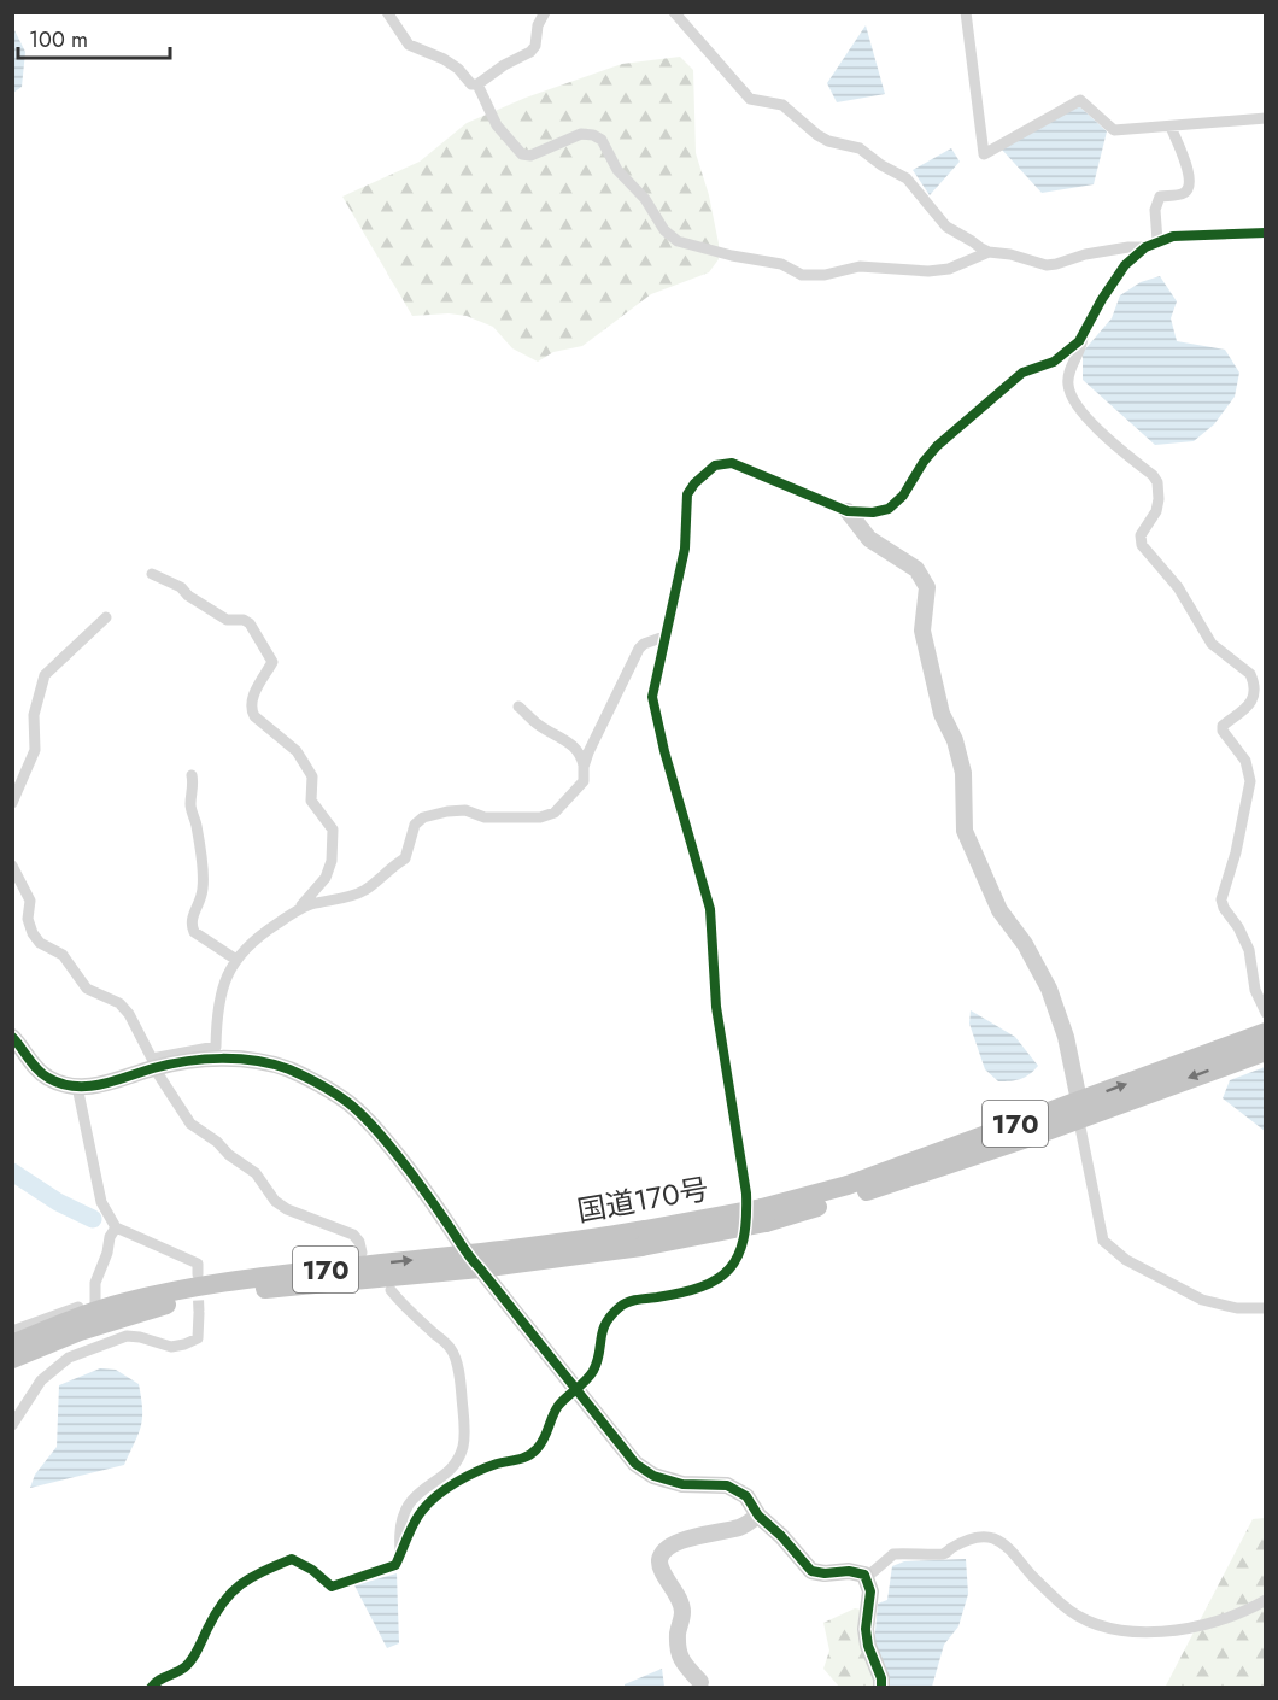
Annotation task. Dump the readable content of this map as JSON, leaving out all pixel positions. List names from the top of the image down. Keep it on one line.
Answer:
{"streets":{"highway":["170","国道170号"]},"scale_bar":"100 m"}
